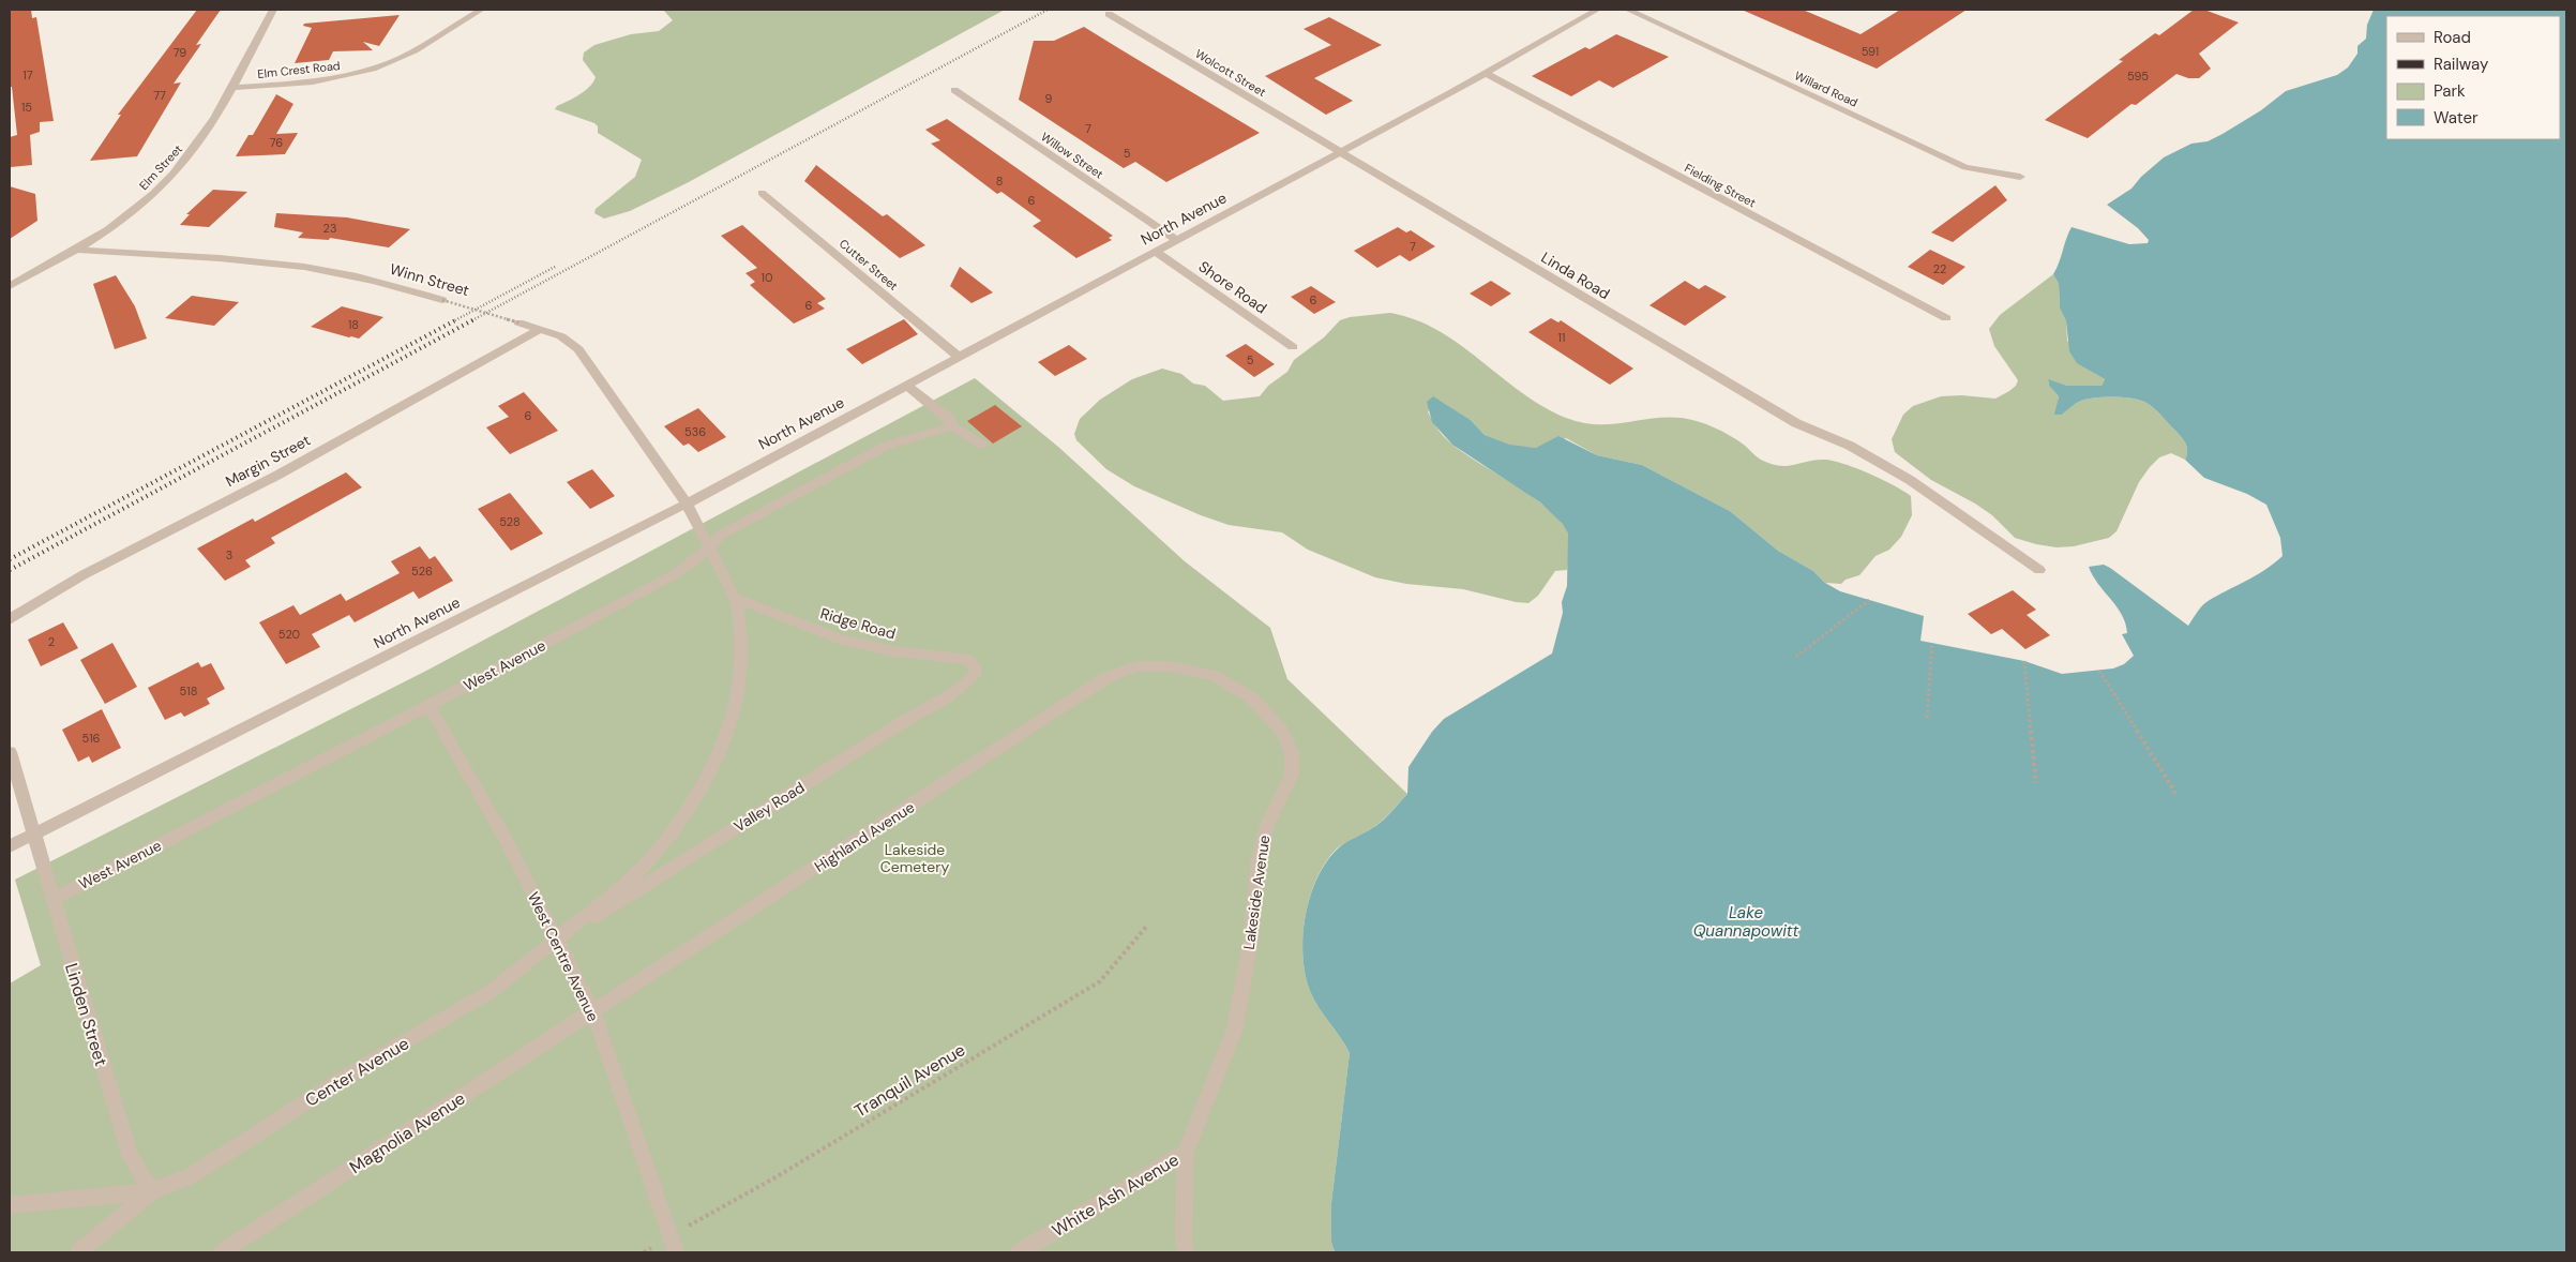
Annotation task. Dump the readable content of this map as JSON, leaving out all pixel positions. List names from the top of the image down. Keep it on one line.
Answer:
{"streets":{"street":["Elm Crest Road","Wolcott Street","Willard Road","Willow Street","Elm Street","Fielding Street","North Avenue","Cutter Street","Linda Road","Winn Street","Shore Road","Margin Street","Ridge Road","West Avenue","Valley Road","Highland Avenue","Lakeside Avenue","West Centre Avenue","Linden Street","Center Avenue","Magnolia Avenue","White Ash Avenue"],"path":["Tranquil Avenue"]},"crossings":[["Elm Crest Road","Elm Street"],["Wolcott Street","North Avenue"],["Wolcott Street","Linda Road"],["Willow Street","North Avenue"],["Elm Street","Winn Street"],["Fielding Street","North Avenue"],["North Avenue","Cutter Street"],["North Avenue","Linda Road"],["North Avenue","Shore Road"],["North Avenue","Linden Street"],["Ridge Road","Valley Road"],["West Avenue","West Centre Avenue"],["West Avenue","Linden Street"],["Valley Road","West Centre Avenue"],["Valley Road","Center Avenue"],["Highland Avenue","Lakeside Avenue"],["Highland Avenue","West Centre Avenue"],["Highland Avenue","Magnolia Avenue"],["Lakeside Avenue","White Ash Avenue"],["West Centre Avenue","Center Avenue"],["West Centre Avenue","Tranquil Avenue"],["West Centre Avenue","Magnolia Avenue"],["Linden Street","Center Avenue"]],"water":["Lake Quannapowitt"],"parks":["Lakeside Cemetery"],"house_numbers":["591","79","17","595","77","9","15","7","76","5","8","6","23","7","22","10","6","6","18","11","5","6","536","528","3","526","520","2","518","516"],"legend":["Road","Railway","Park","Water"]}
